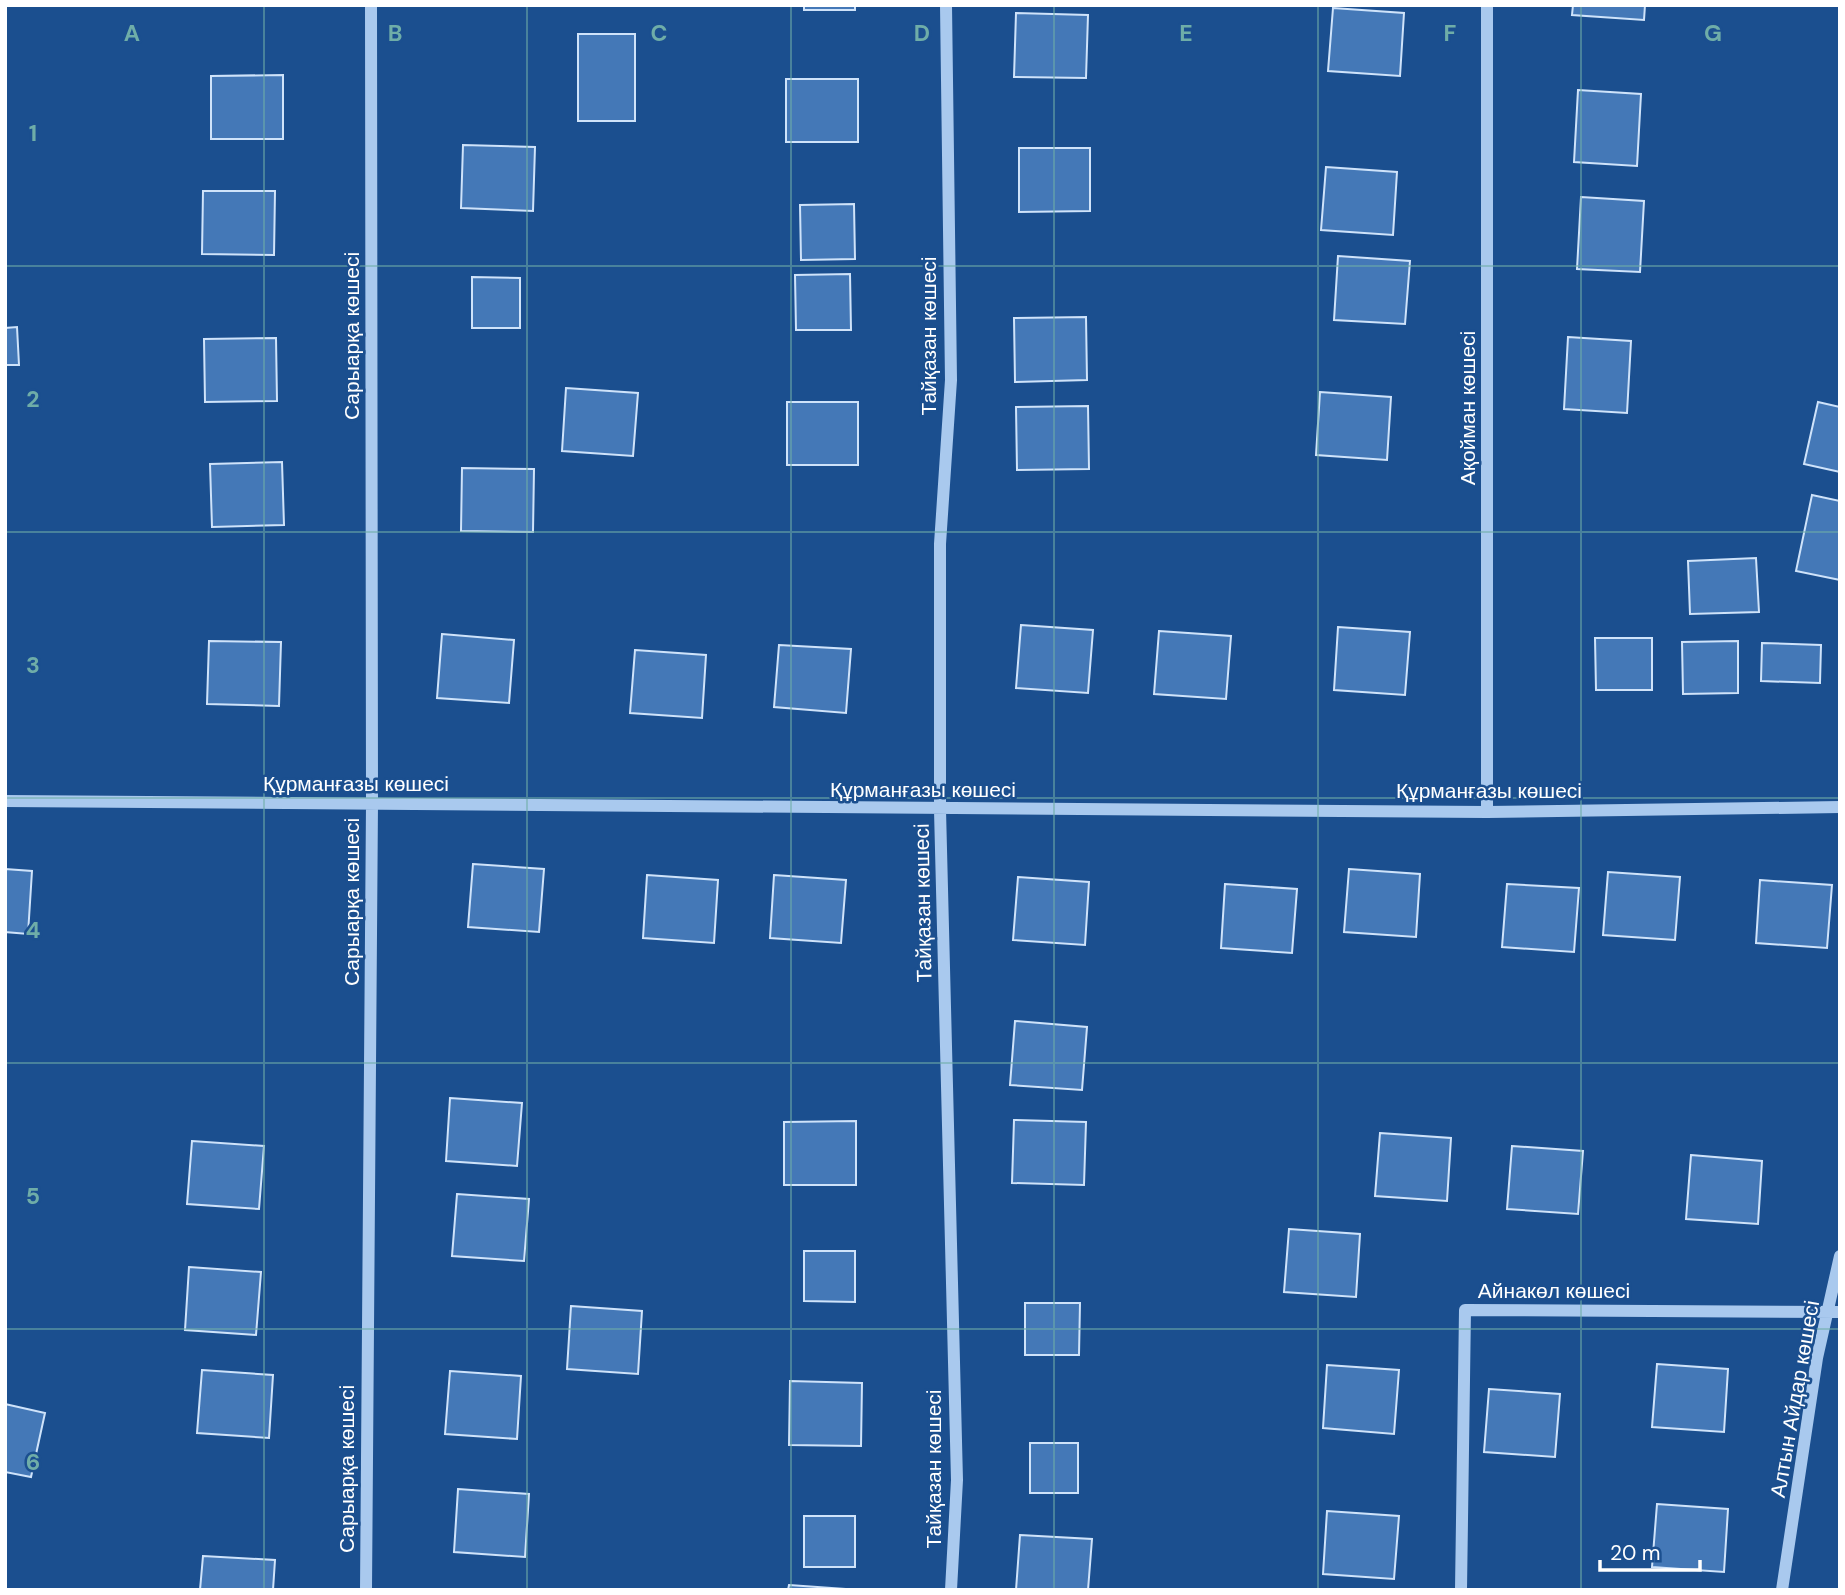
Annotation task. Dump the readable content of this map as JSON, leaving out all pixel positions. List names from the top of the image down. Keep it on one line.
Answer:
{"streets":{"street":["Сарыарқа көшесі","Тайқазан көшесі","Ақойман көшесі","Құрманғазы көшесі","Айнакөл көшесі","Алтын Айдар көшесі"]},"crossings":[["Сарыарқа көшесі","Құрманғазы көшесі"],["Тайқазан көшесі","Құрманғазы көшесі"],["Ақойман көшесі","Құрманғазы көшесі"],["Айнакөл көшесі","Алтын Айдар көшесі"]],"scale_bar":"20 m","grid":{"columns":["A","B","C","D","E","F","G"],"rows":["1","2","3","4","5","6"]}}
